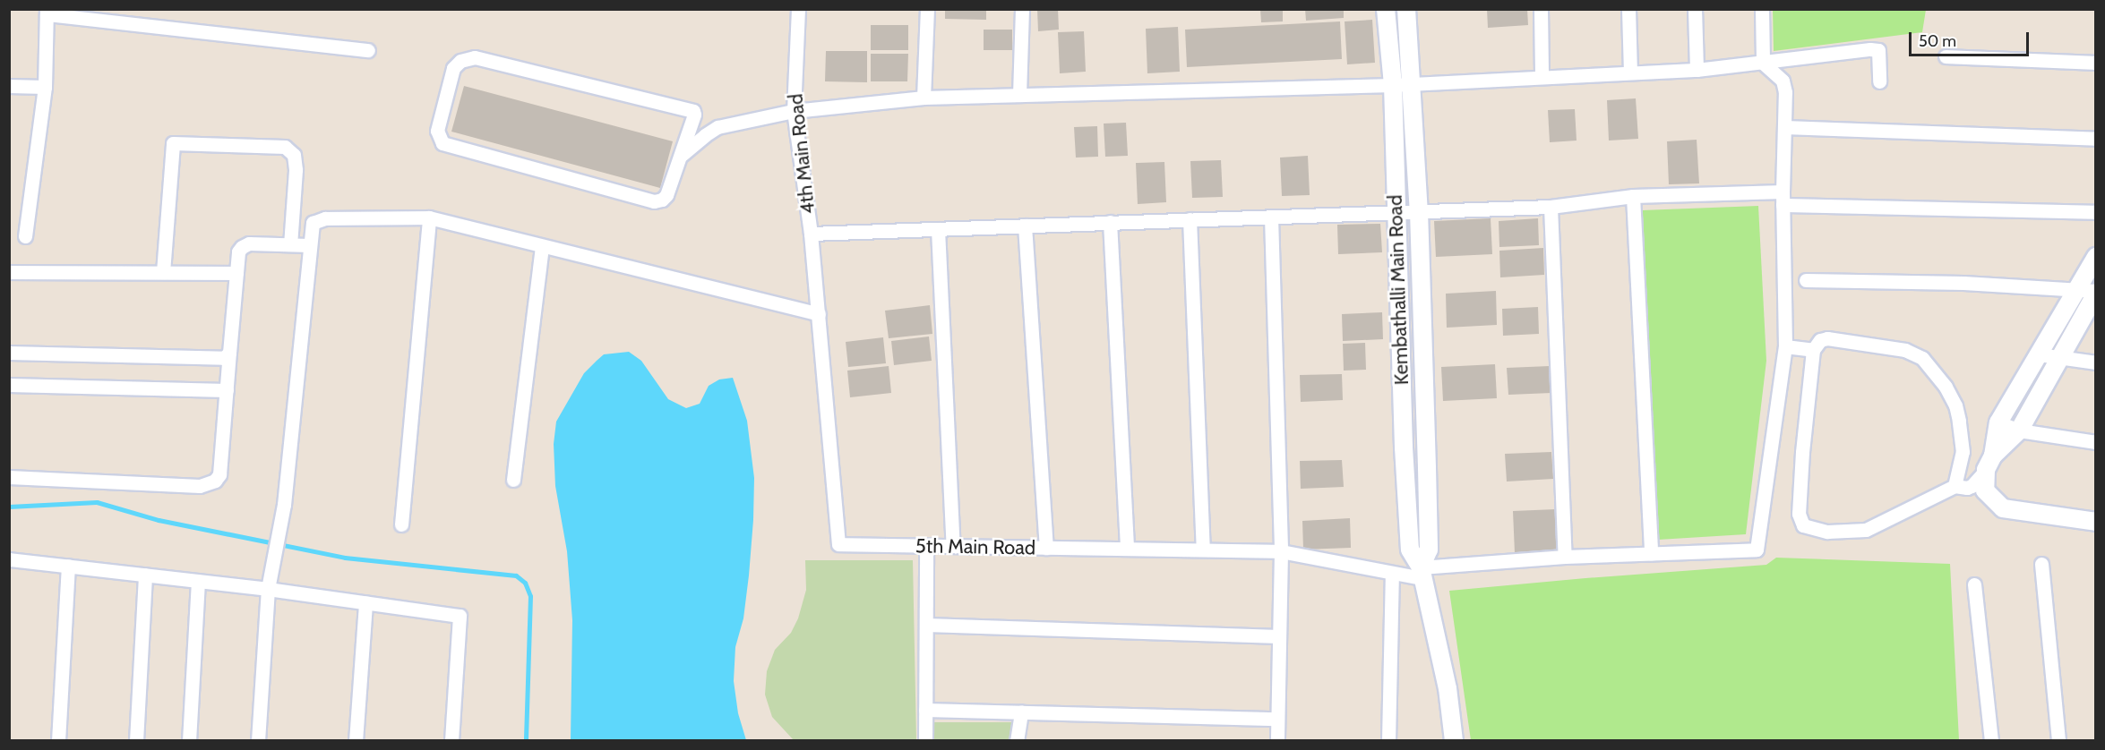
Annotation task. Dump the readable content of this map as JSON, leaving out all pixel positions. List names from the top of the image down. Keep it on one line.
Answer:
{"streets":{"street":["4th Main Road","Kembathalli Main Road","5th Main Road"]},"crossings":[["4th Main Road","5th Main Road"],["Kembathalli Main Road","5th Main Road"]],"scale_bar":"50 m"}
